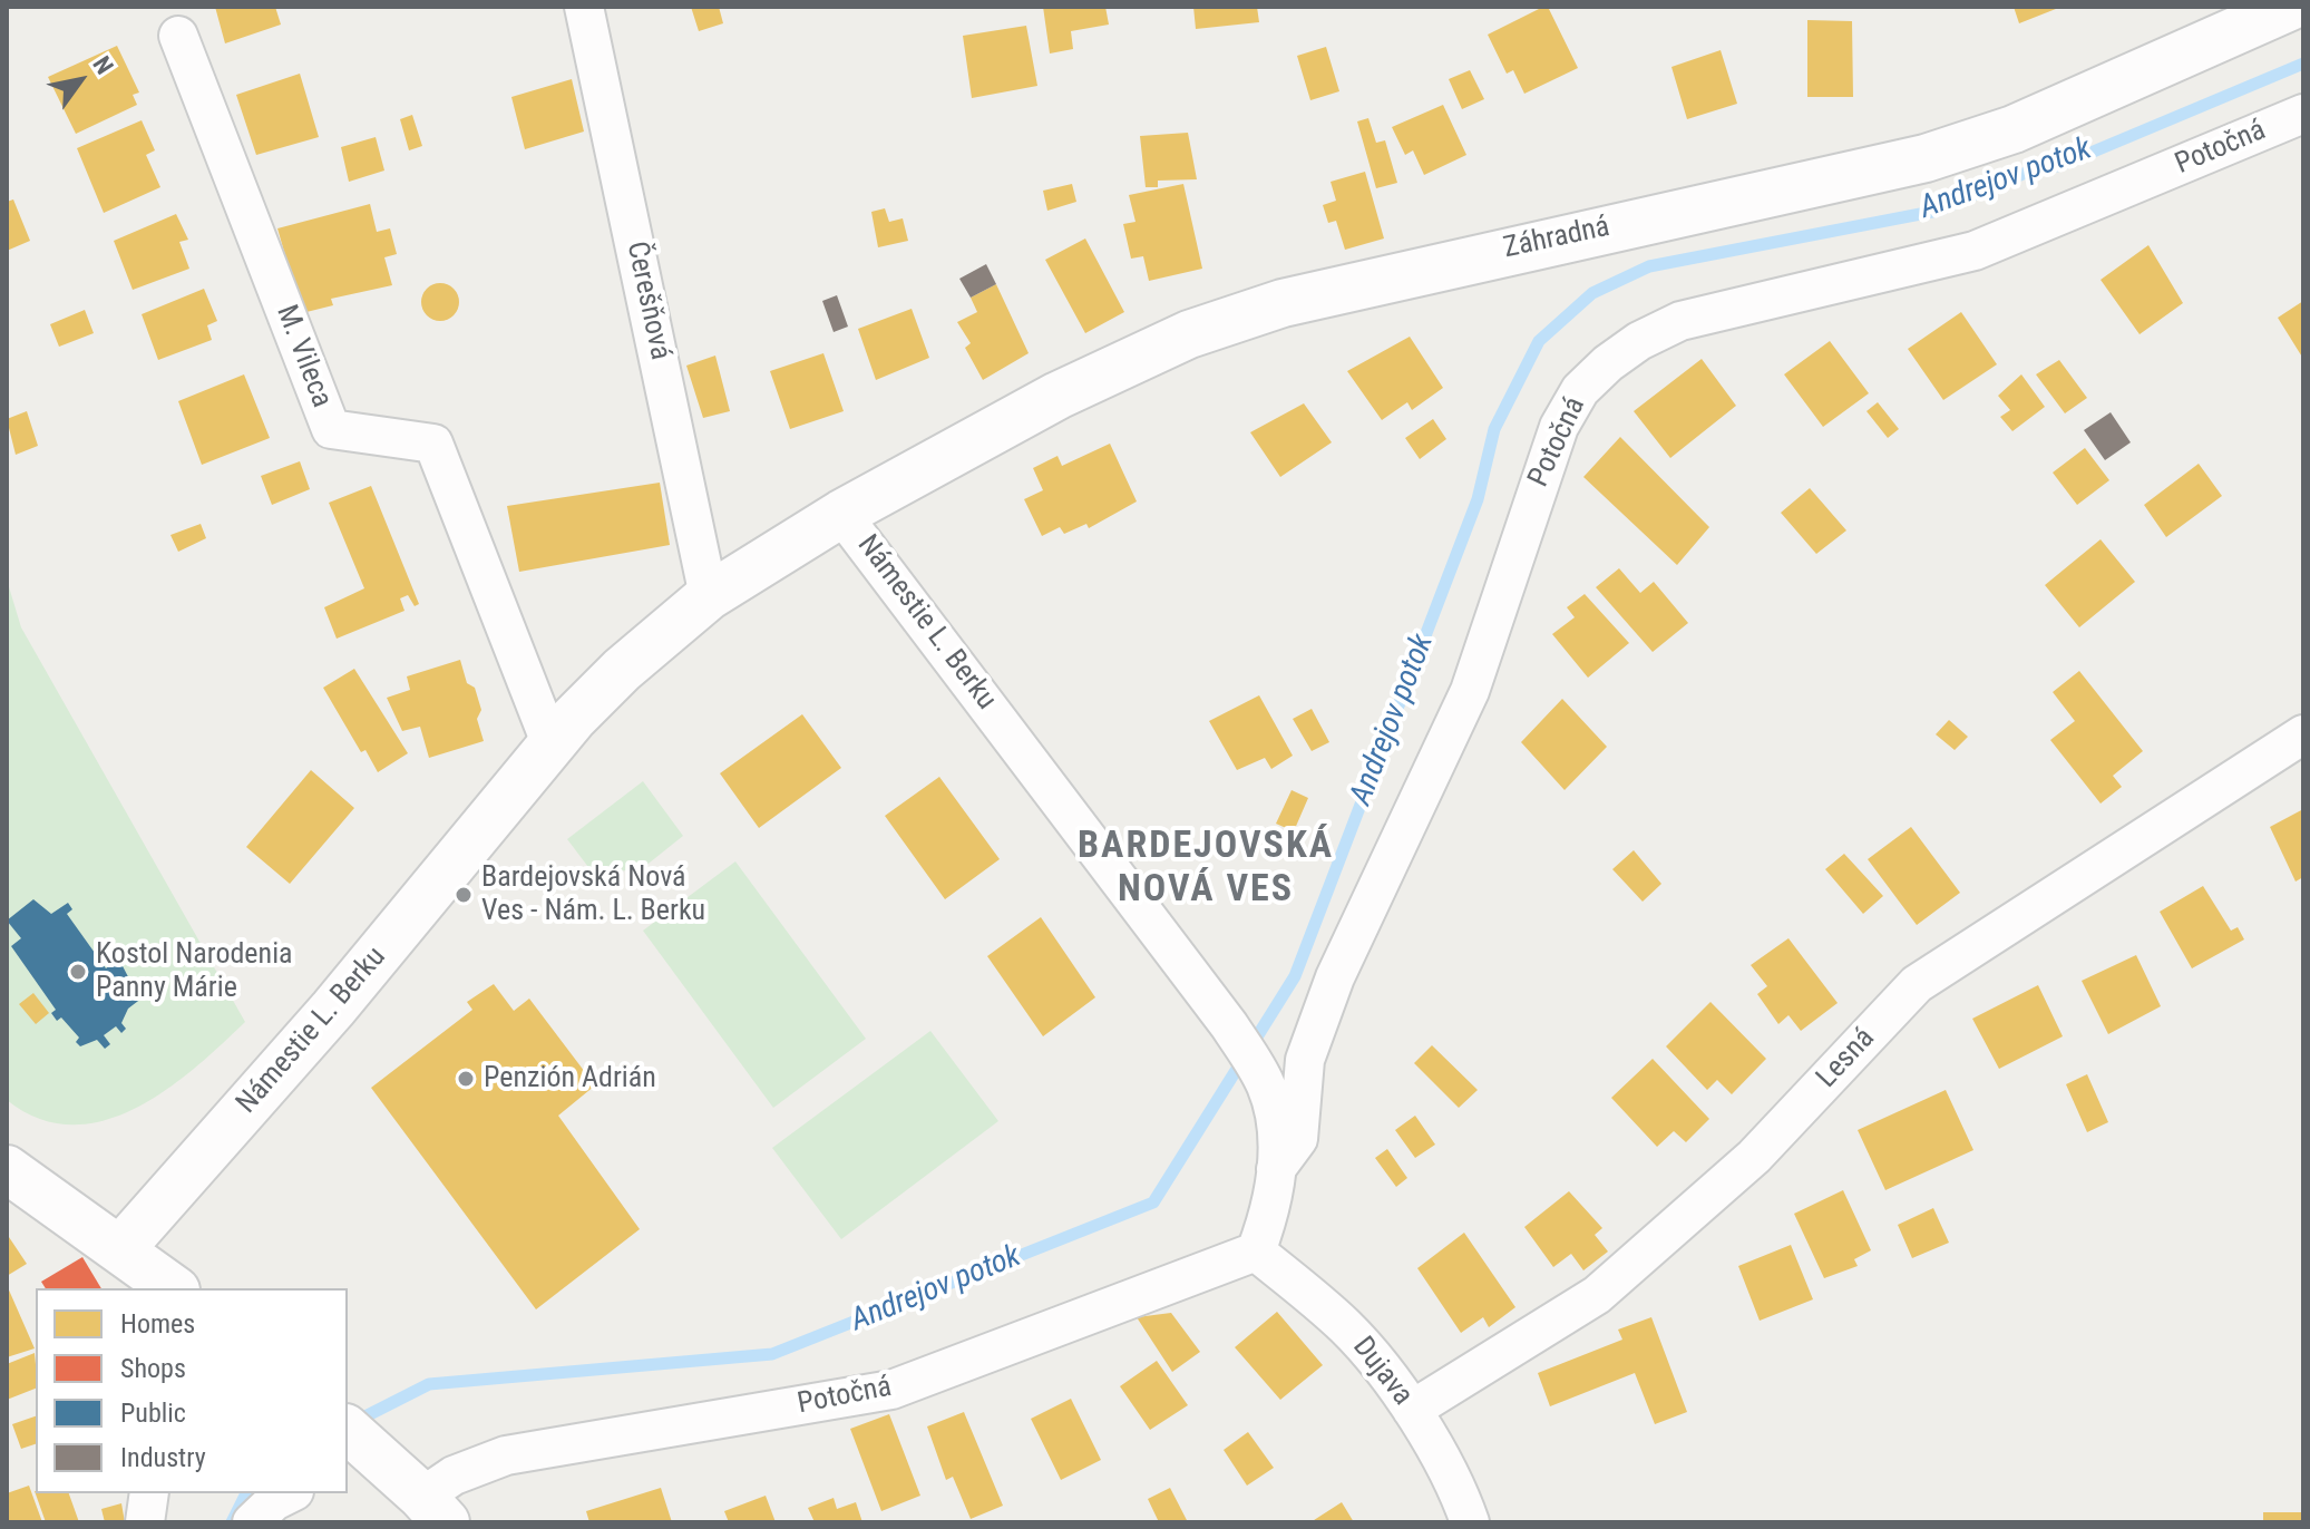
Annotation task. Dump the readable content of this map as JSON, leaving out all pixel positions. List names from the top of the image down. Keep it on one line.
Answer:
{"streets":{"street":["Potočná","Záhradná","Čerešňová","M. Vileca","Námestie L. Berku","Lesná","Dujava"]},"crossings":[["Potočná","Námestie L. Berku"],["Potočná","Dujava"],["Záhradná","Námestie L. Berku"],["Čerešňová","Námestie L. Berku"],["M. Vileca","Námestie L. Berku"],["Námestie L. Berku","Dujava"],["Lesná","Dujava"]],"districts":["BARDEJOVSKÁ NOVÁ VES"],"water":["Andrejov potok"],"places":["Bardejovská Nová Ves - Nám. L. Berku","Kostol Narodenia Panny Márie","Penzión Adrián"],"legend":["Homes","Shops","Public","Industry"],"north":"top right"}
